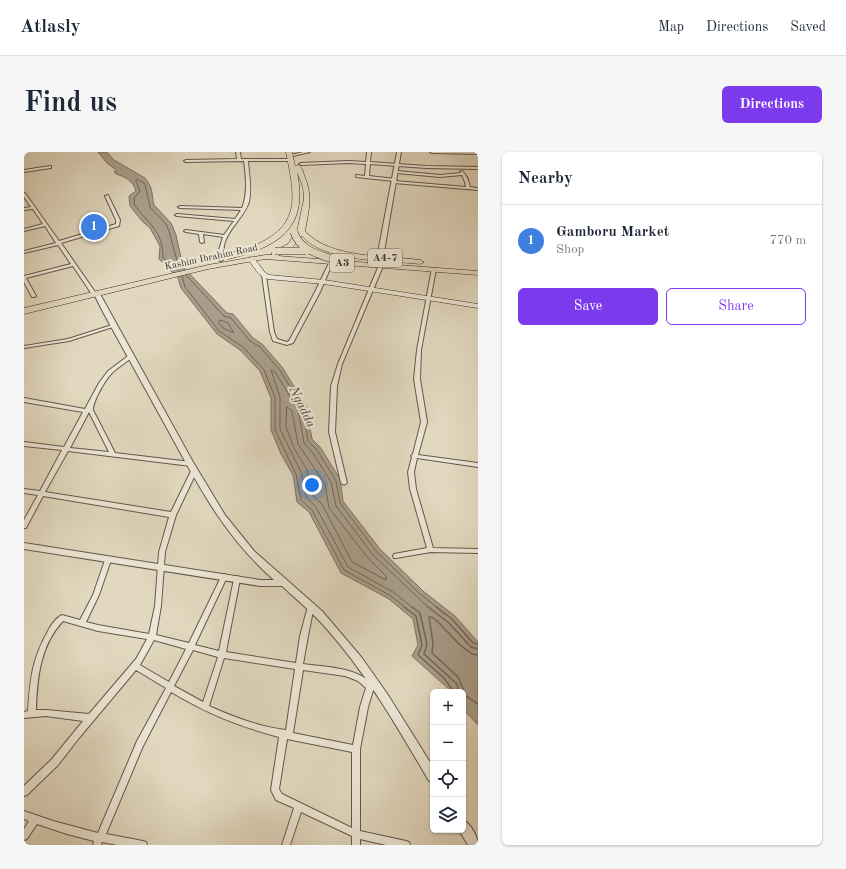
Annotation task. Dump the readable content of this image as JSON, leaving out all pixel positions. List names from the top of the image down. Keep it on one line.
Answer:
{"streets":{"highway":["Kashim Ibrahim Road","A4-7","A3"]},"crossings":[["Kashim Ibrahim Road","A4-7"],["Kashim Ibrahim Road","A3"],["A4-7","A3"]],"water":["Ngadda"],"page":{"header":"Atlasly","nav":["Map","Directions","Saved"],"buttons":["Directions",["Save","Share"]],"title":"Find us","heading":"Nearby","list":[{"mark":"1","name":"Gamboru Market","note":"Shop","value":"770 m"}],"pins":"1","map_buttons":["+","−"]}}
